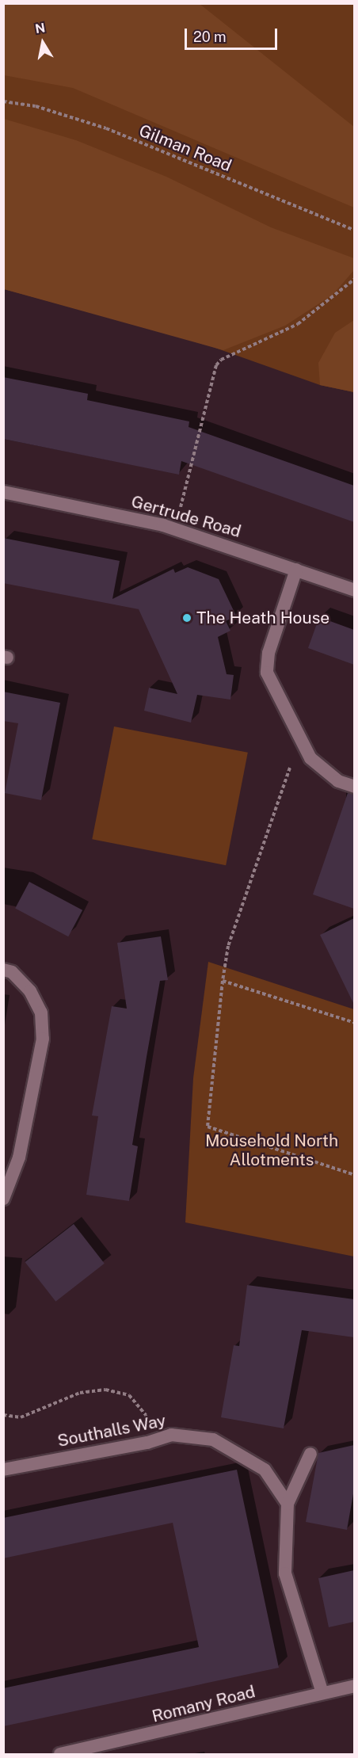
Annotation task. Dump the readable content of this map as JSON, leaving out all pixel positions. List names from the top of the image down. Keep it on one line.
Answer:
{"streets":{"street":["Gertrude Road","Southalls Way","Romany Road"],"path":["Gilman Road"]},"parks":["Mousehold North Allotments"],"places":["The Heath House"],"scale_bar":"20 m","north":"top"}
